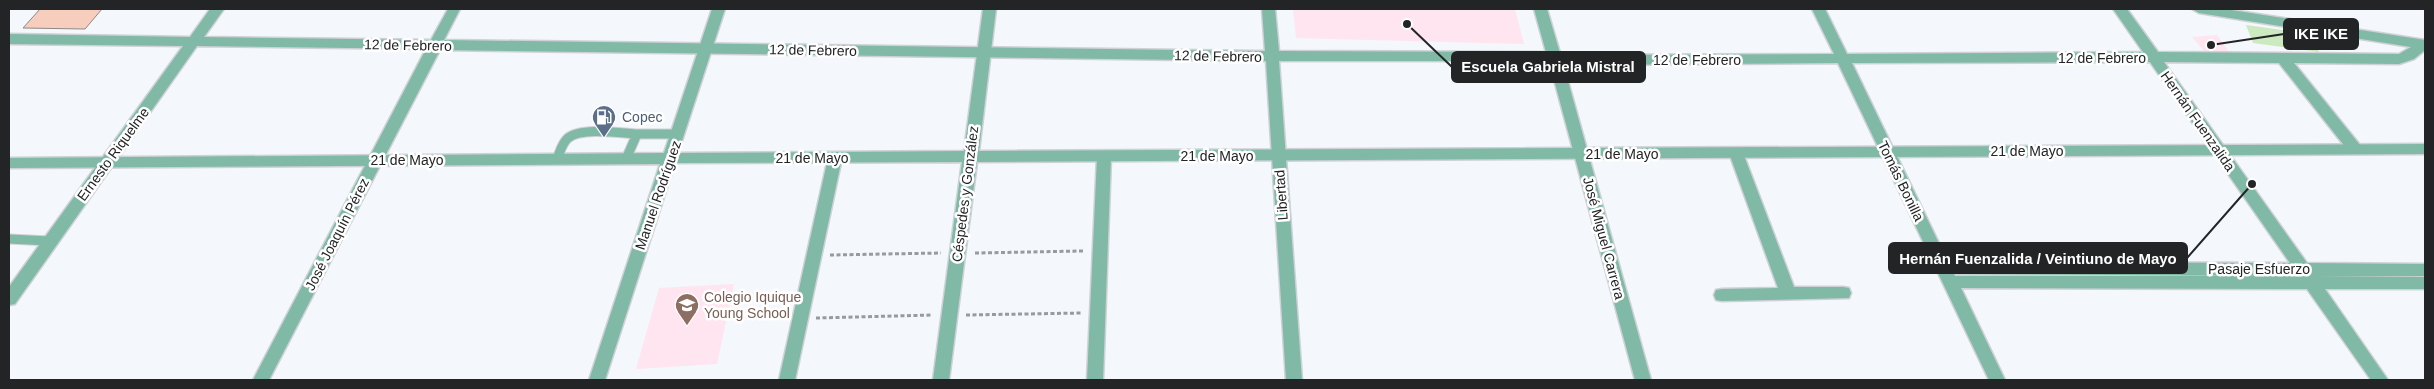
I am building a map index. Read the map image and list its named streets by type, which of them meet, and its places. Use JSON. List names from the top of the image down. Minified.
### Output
{"streets":{"street":["12 de Febrero","Hernán Fuenzalida","21 de Mayo","Ernesto Riquelme","Tomás Bonilla","Céspedes y González","Manuel Rodríguez","Libertad","José Joaquín Pérez","José Miguel Carrera","Pasaje Esfuerzo"]},"crossings":[["12 de Febrero","Hernán Fuenzalida"],["12 de Febrero","Ernesto Riquelme"],["12 de Febrero","Tomás Bonilla"],["12 de Febrero","Céspedes y González"],["12 de Febrero","Manuel Rodríguez"],["12 de Febrero","Libertad"],["12 de Febrero","José Joaquín Pérez"],["12 de Febrero","José Miguel Carrera"],["Hernán Fuenzalida","21 de Mayo"],["Hernán Fuenzalida","Pasaje Esfuerzo"],["21 de Mayo","Ernesto Riquelme"],["21 de Mayo","Tomás Bonilla"],["21 de Mayo","Céspedes y González"],["21 de Mayo","Manuel Rodríguez"],["21 de Mayo","Libertad"],["21 de Mayo","José Joaquín Pérez"],["21 de Mayo","José Miguel Carrera"],["Tomás Bonilla","Pasaje Esfuerzo"]],"places":{"other":["Escuela Gabriela Mistral","IKE IKE","Hernán Fuenzalida / Veintiuno de Mayo"],"fuel station":["Copec"],"school or university":["Colegio Iquique Young School"]}}
